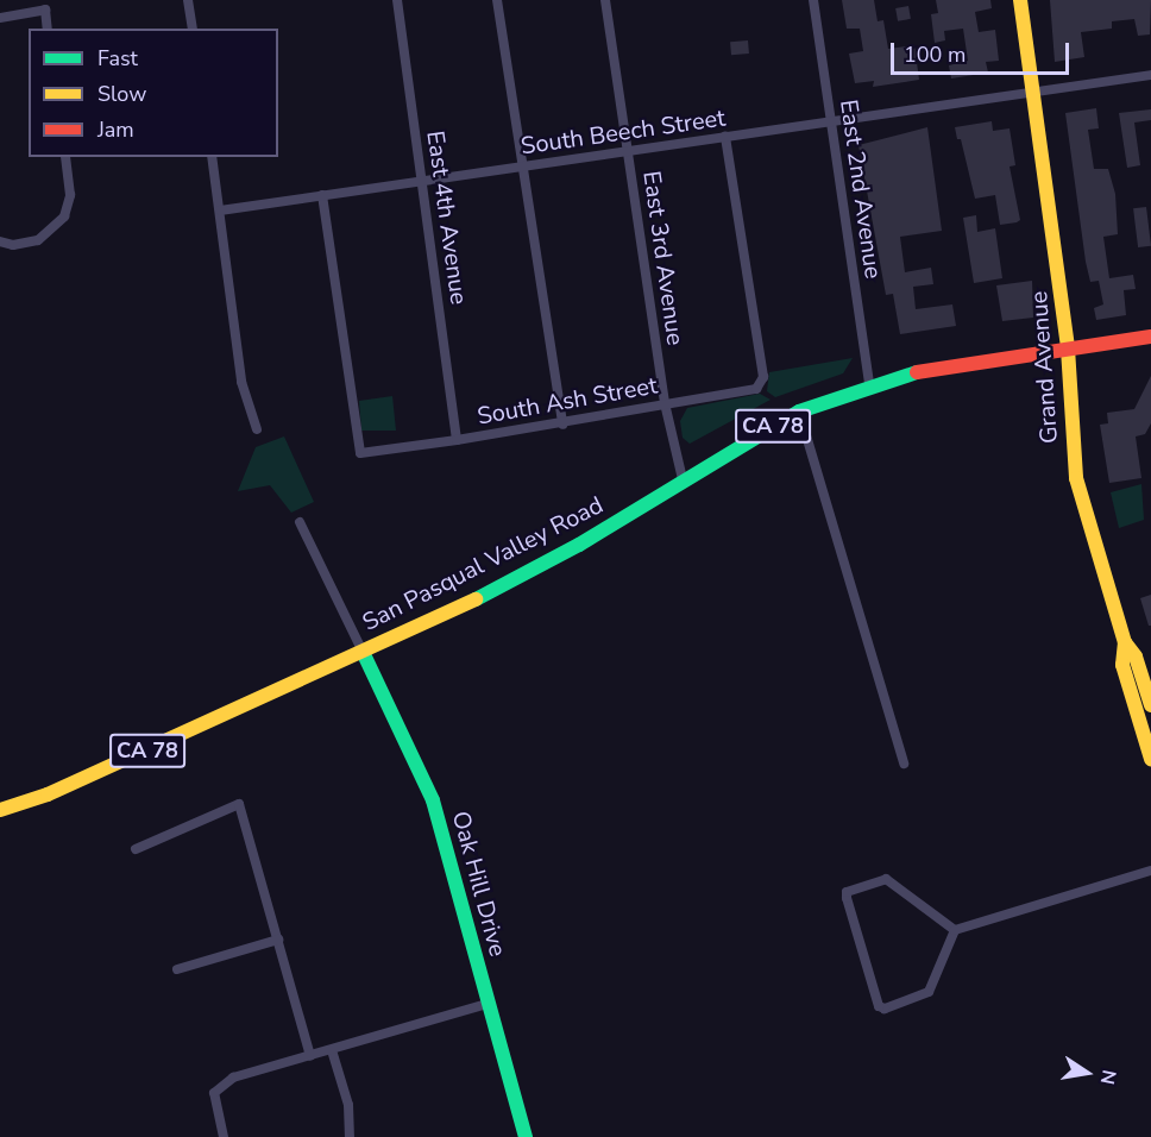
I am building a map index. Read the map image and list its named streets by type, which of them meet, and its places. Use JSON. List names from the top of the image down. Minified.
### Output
{"streets":{"main road":["Grand Avenue","CA 78","San Pasqual Valley Road","Oak Hill Drive"],"street":["South Beech Street","East 2nd Avenue","East 4th Avenue","East 3rd Avenue","South Ash Street"]},"crossings":[["South Beech Street","East 2nd Avenue"],["South Beech Street","East 4th Avenue"],["South Beech Street","East 3rd Avenue"],["South Beech Street","Grand Avenue"],["South Beech Street","South Ash Street"],["East 2nd Avenue","San Pasqual Valley Road"],["East 4th Avenue","South Ash Street"],["East 3rd Avenue","South Ash Street"],["East 3rd Avenue","San Pasqual Valley Road"],["Grand Avenue","CA 78"],["Grand Avenue","San Pasqual Valley Road"],["CA 78","San Pasqual Valley Road"],["San Pasqual Valley Road","Oak Hill Drive"]],"legend":["Fast","Slow","Jam"],"scale_bar":"100 m","north":"right"}
